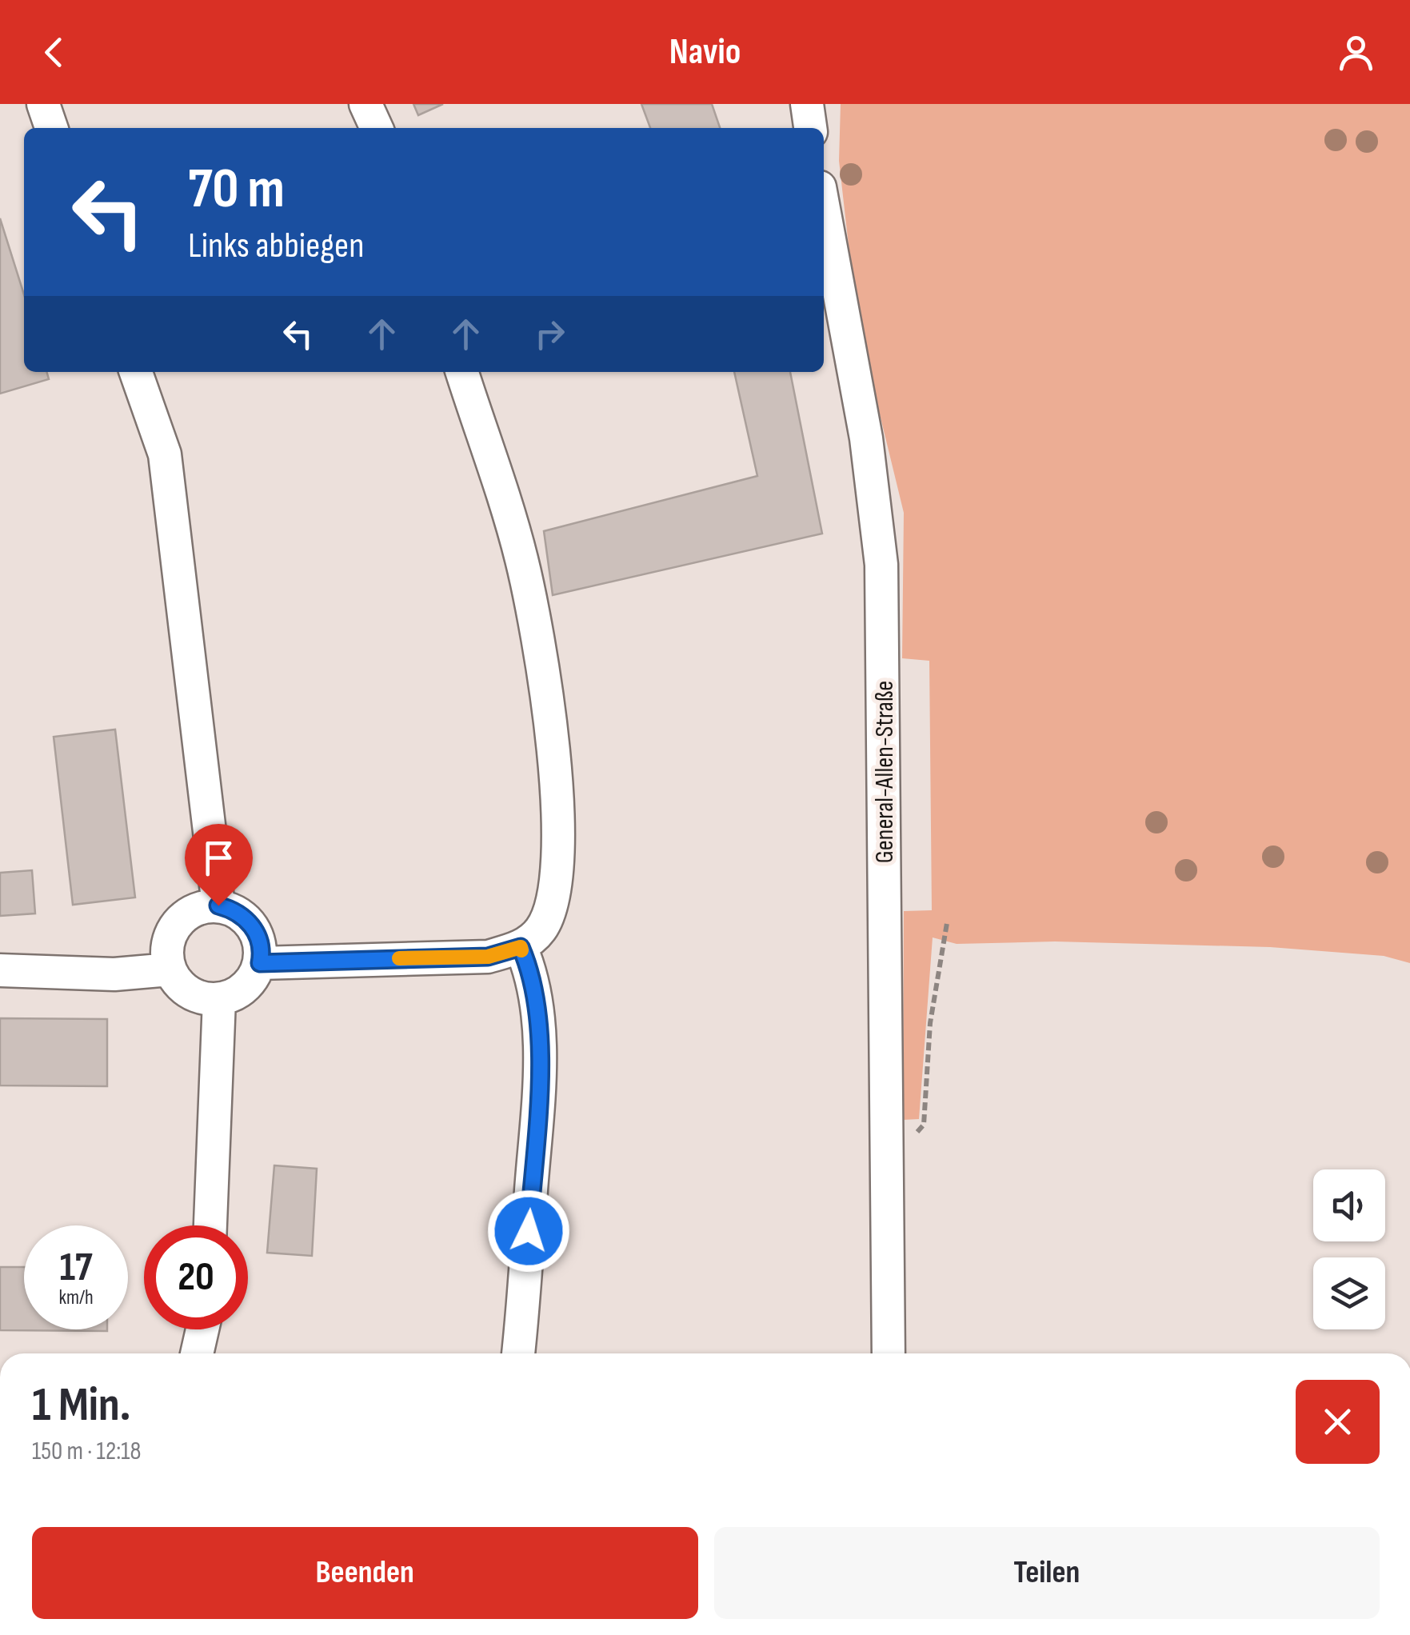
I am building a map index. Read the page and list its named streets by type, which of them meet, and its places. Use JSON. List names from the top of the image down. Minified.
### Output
{"streets":{"street":["General-Allen-Straße"]},"page":{"header":"Navio","turn":["70 m","Links abbiegen"],"speed":"17 km/h","limit":"20","heading":["1 Min.","150 m · 12:18"],"buttons":["Beenden","Teilen"]}}
